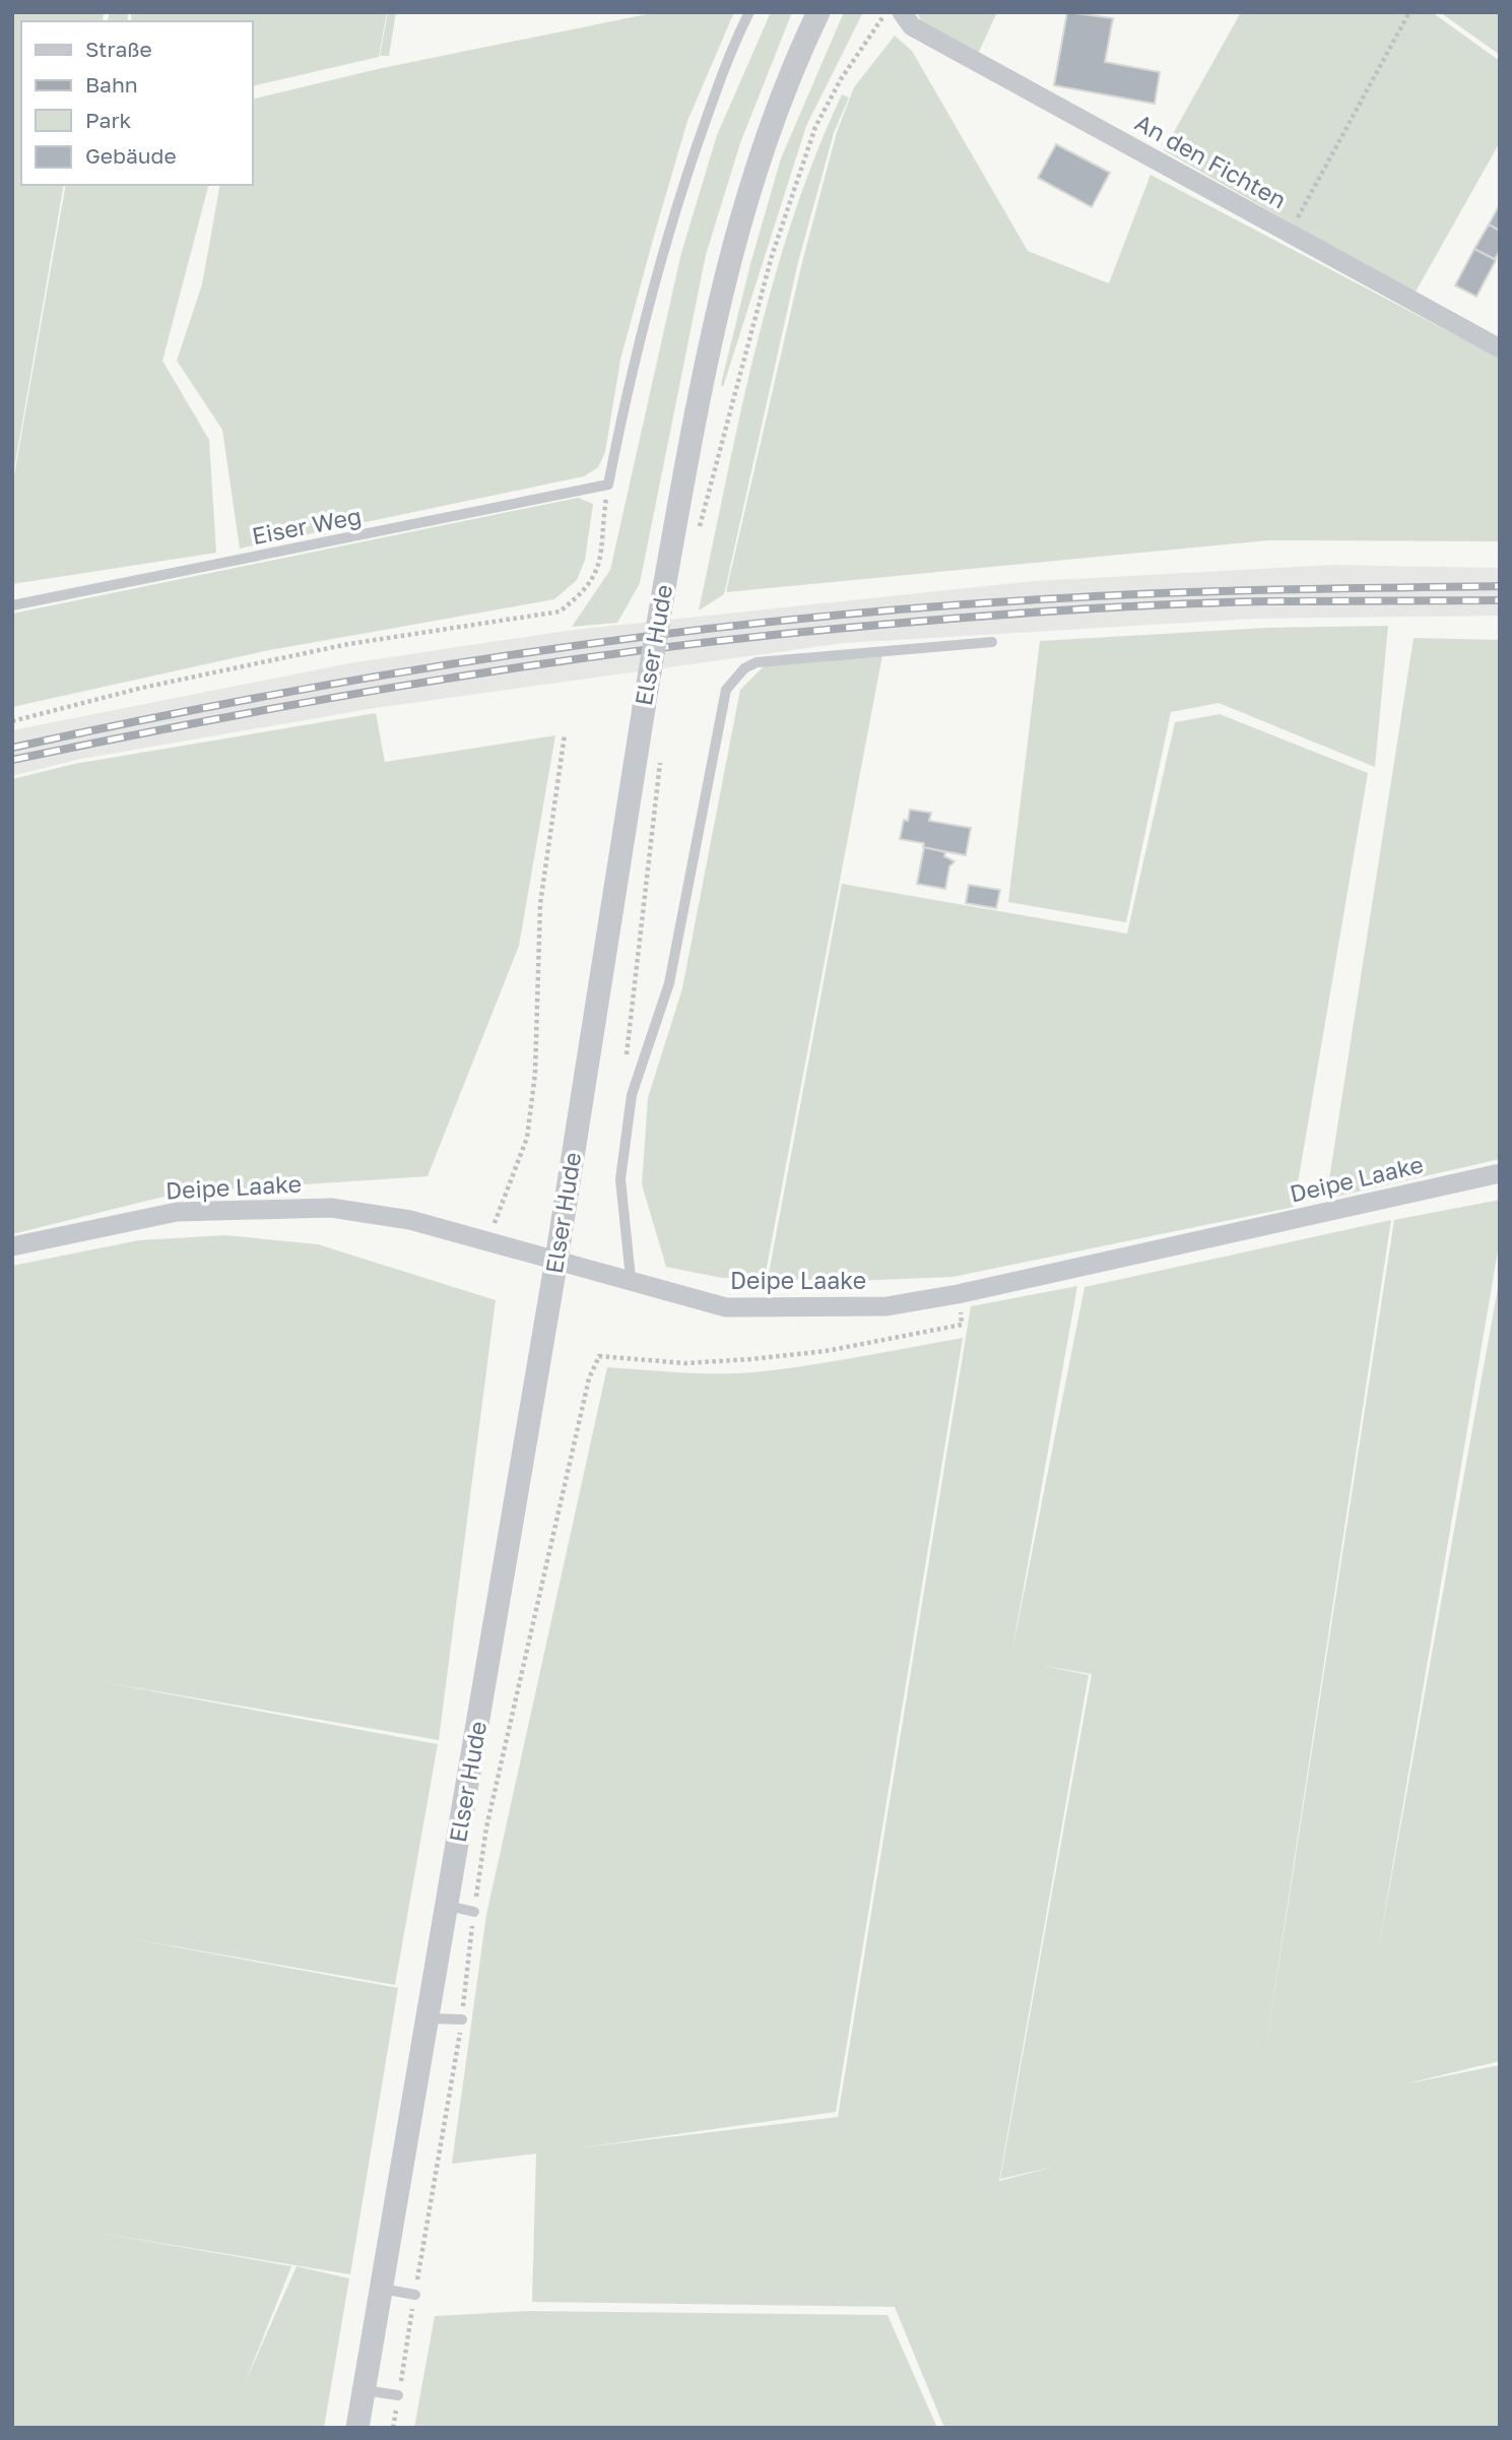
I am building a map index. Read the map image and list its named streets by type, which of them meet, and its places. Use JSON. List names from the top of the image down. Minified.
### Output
{"streets":{"street":["An den Fichten","Elser Hude","Deipe Laake"],"lane":["Eiser Weg"]},"crossings":[["Elser Hude","Deipe Laake"]],"legend":["Straße","Bahn","Park","Gebäude"]}
